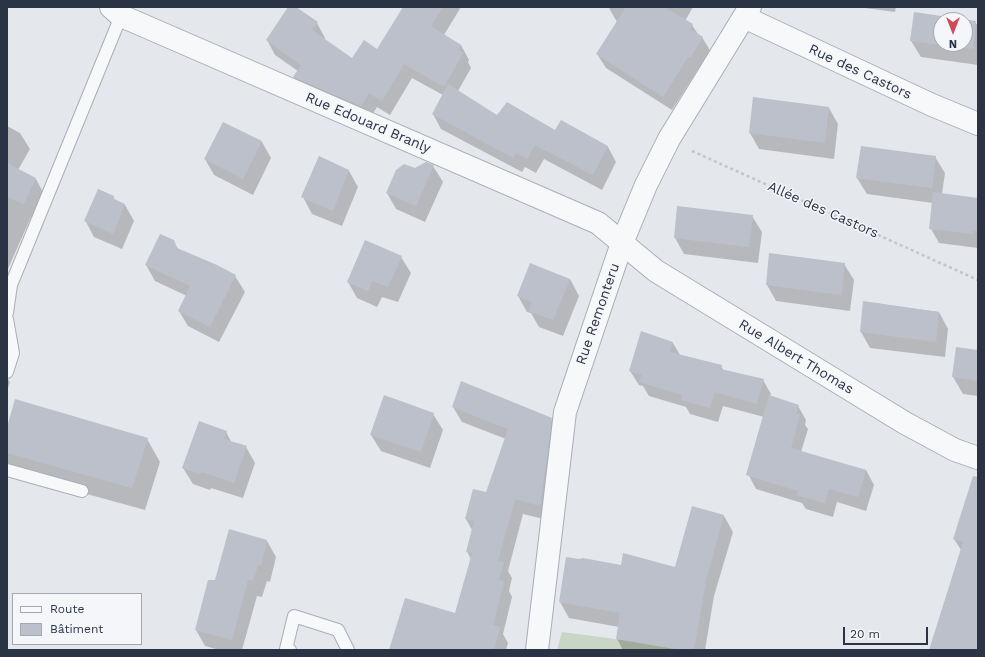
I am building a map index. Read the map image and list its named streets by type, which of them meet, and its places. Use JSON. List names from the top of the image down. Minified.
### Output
{"streets":{"street":["Rue des Castors","Rue Edouard Branly","Rue Remonteru","Rue Albert Thomas"],"path":["Allée des Castors"]},"crossings":[["Rue des Castors","Rue Remonteru"],["Rue Edouard Branly","Rue Remonteru"],["Rue Edouard Branly","Rue Albert Thomas"],["Allée des Castors","Rue Remonteru"],["Rue Remonteru","Rue Albert Thomas"]],"legend":["Route","Bâtiment"],"scale_bar":"20 m","north":"bottom"}
